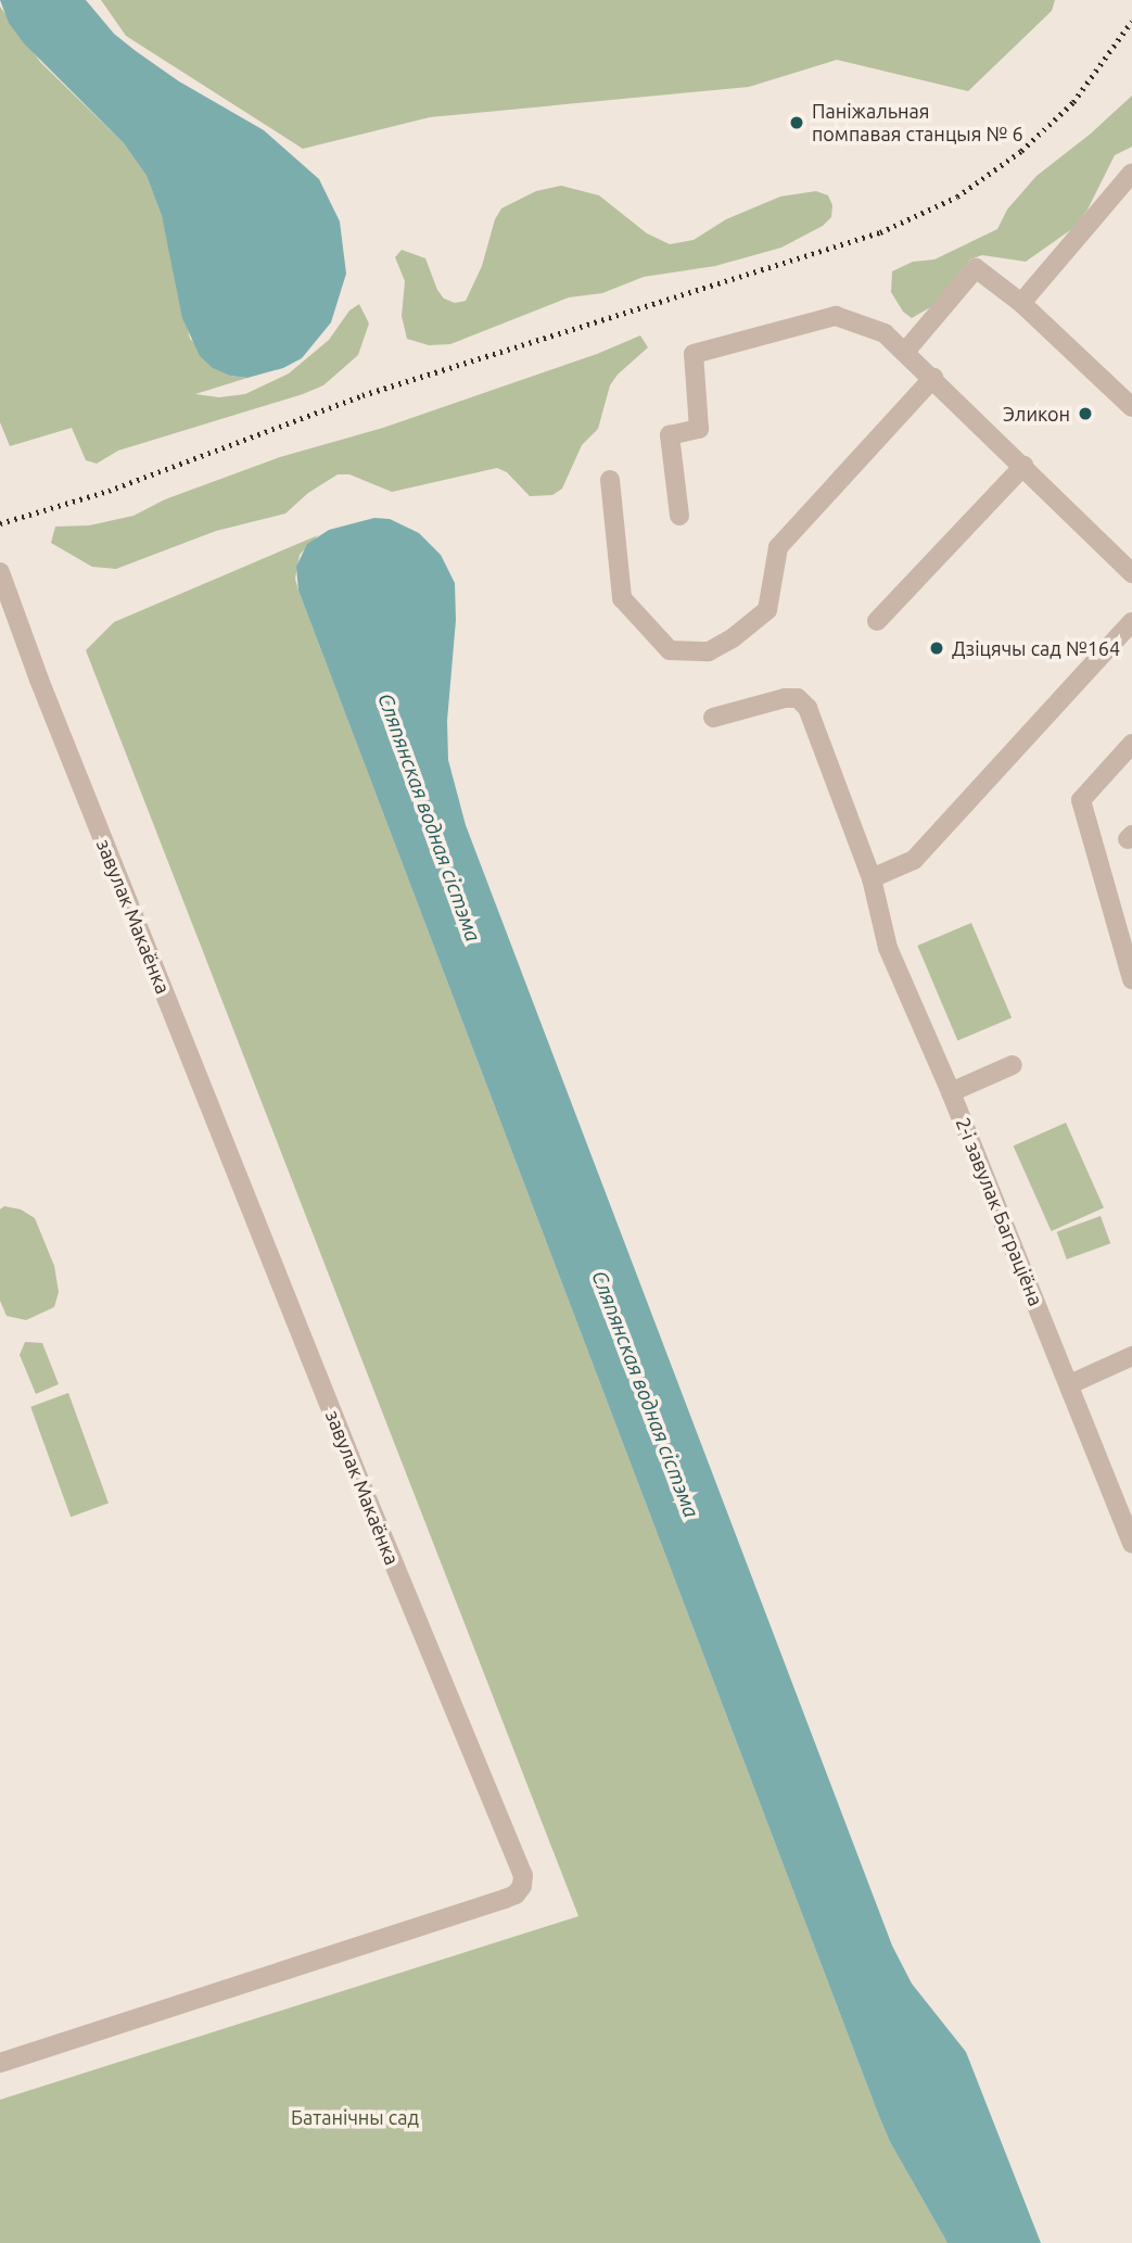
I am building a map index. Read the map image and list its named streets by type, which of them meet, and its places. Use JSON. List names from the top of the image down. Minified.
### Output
{"streets":{"street":["завулак Макаёнка","2-і завулак Баграціёна"]},"water":["Сляпянская водная сістэма"],"parks":["Батанічны сад"],"places":["Паніжальная помпавая станцыя № 6","Эликон","Дзіцячы сад №164"]}
